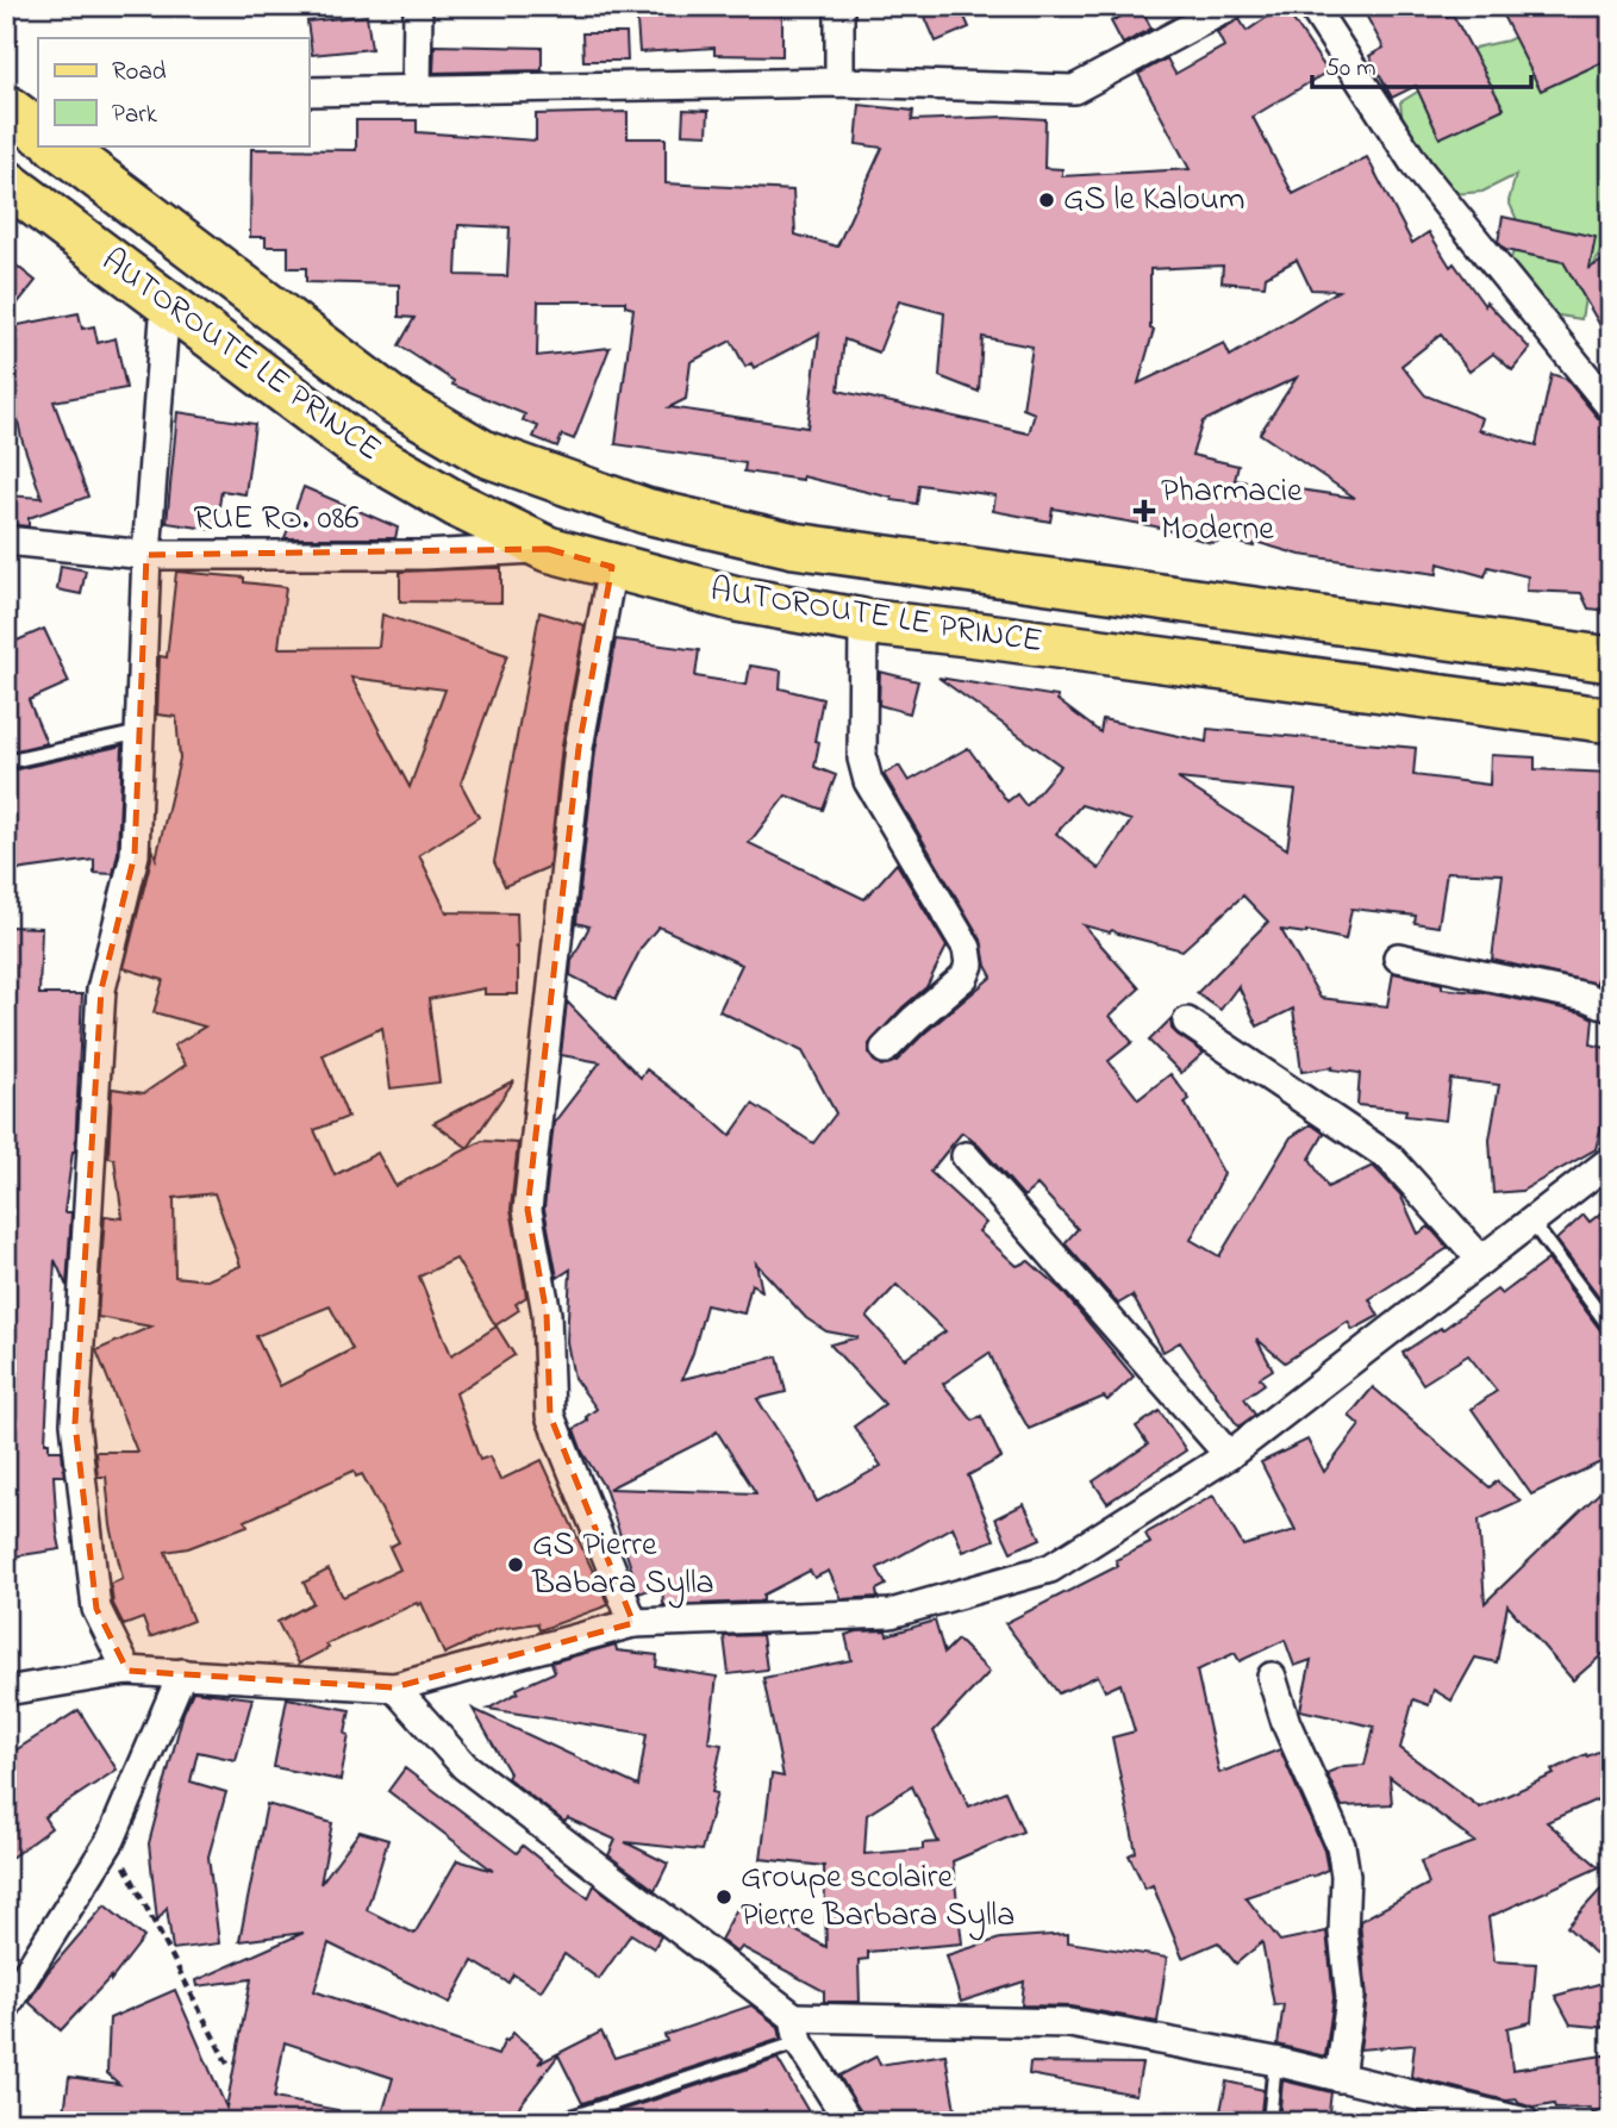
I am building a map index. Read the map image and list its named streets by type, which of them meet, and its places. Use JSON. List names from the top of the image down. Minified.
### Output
{"streets":{"main road":["AUTOROUTE LE PRINCE"],"street":["RUE RO. 086"]},"crossings":[["AUTOROUTE LE PRINCE","RUE RO. 086"]],"places":{"other":["GS le Kaloum","GS Pierre Babara Sylla","Groupe scolaire Pierre Barbara Sylla"],"health":["Pharmacie Moderne"]},"legend":["Road","Park"],"scale_bar":"50 m"}
